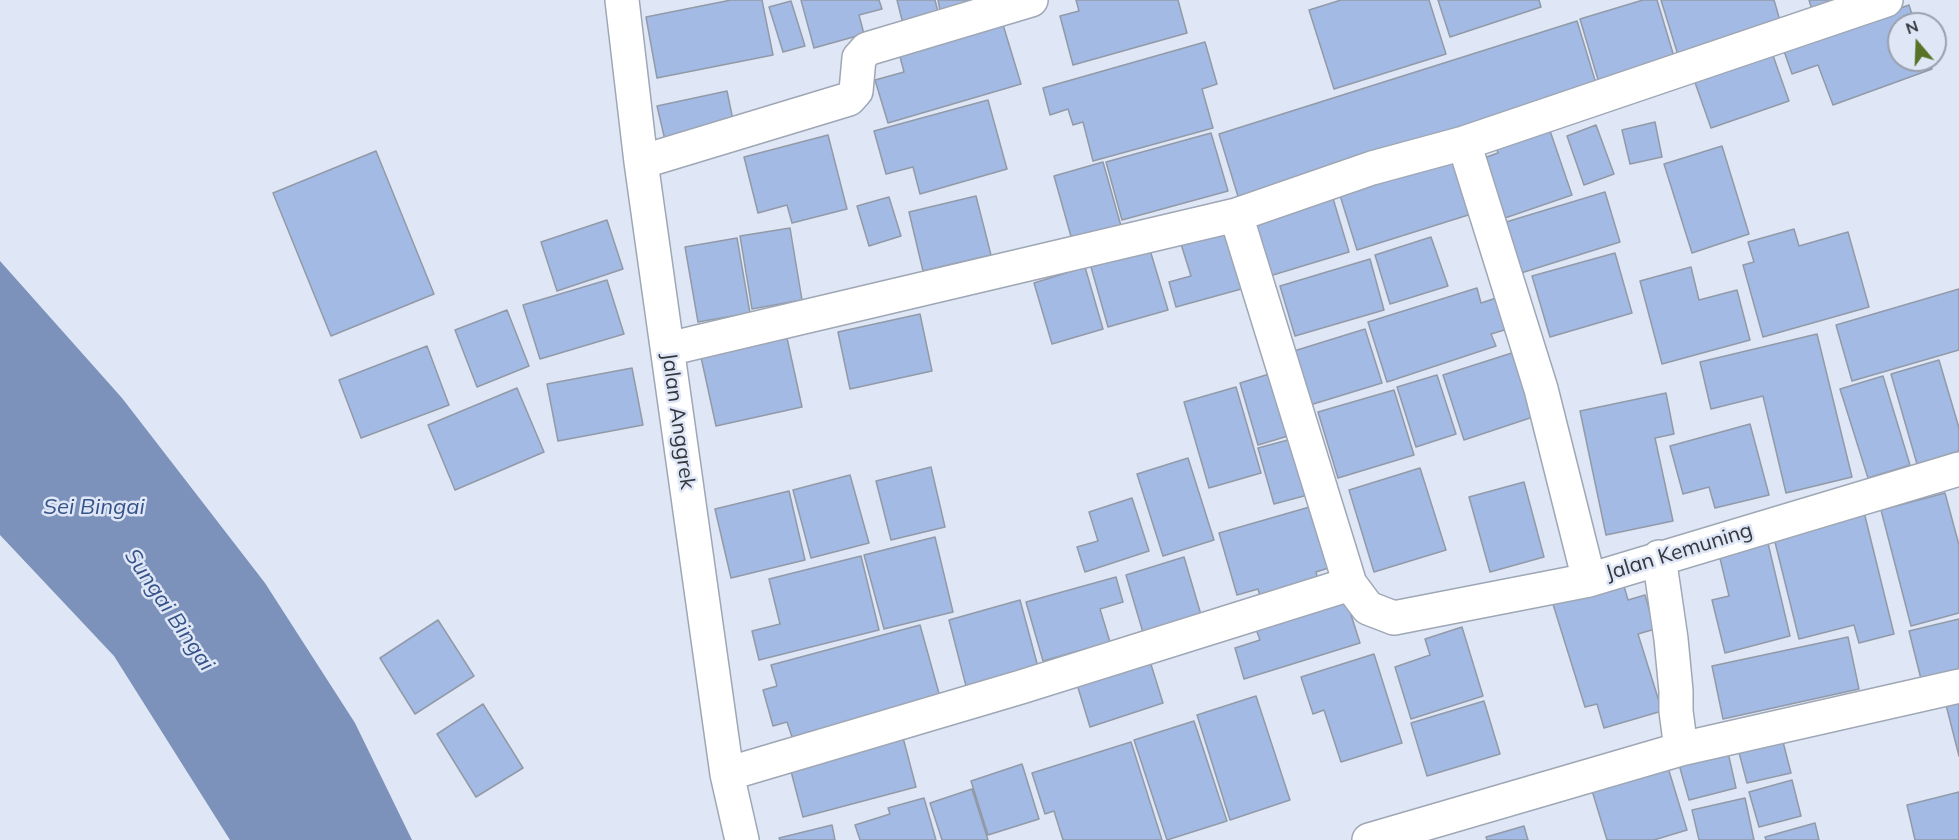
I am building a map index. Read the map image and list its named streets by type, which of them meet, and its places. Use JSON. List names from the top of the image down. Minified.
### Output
{"streets":{"street":["Jalan Anggrek","Jalan Kemuning"]},"water":["Sei Bingai","Sungai Bingai"],"north":"top"}
